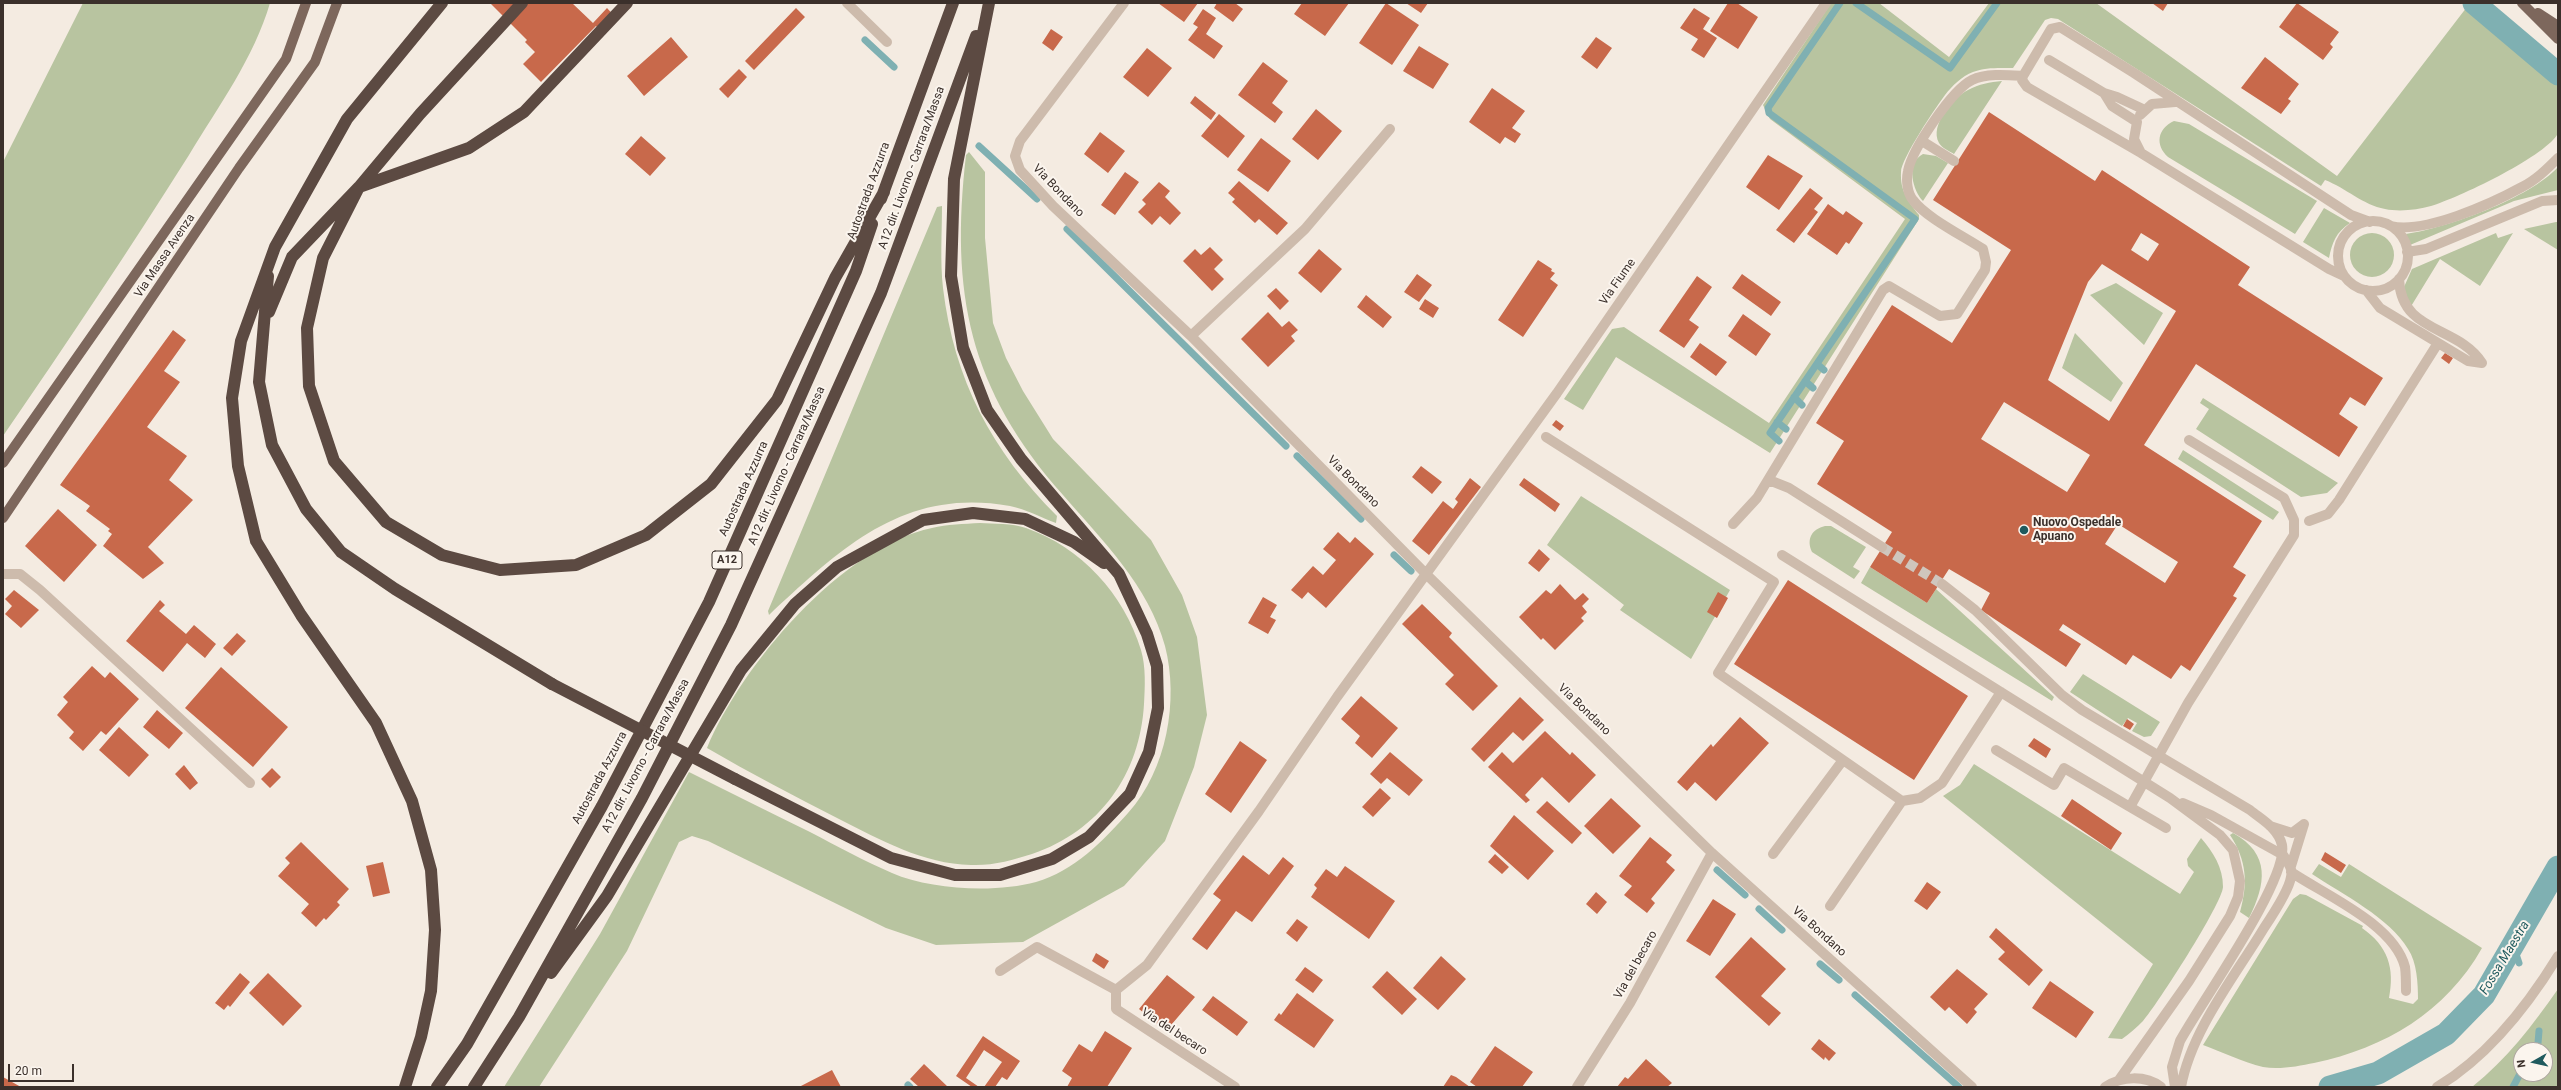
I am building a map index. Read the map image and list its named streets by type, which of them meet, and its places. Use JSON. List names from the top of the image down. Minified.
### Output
{"streets":{"highway":["A12 dir. Livorno - Carrara/Massa","Autostrada Azzurra","A12"],"main road":["Via Massa Avenza"],"street":["Via Bondano","Via Fiume","Via del becaro"]},"crossings":[["Via Bondano","Via Fiume"],["Via Bondano","Via del becaro"],["Via Fiume","Via del becaro"]],"water":["Fossa Maestra"],"places":["Nuovo Ospedale Apuano"],"scale_bar":"20 m","north":"left"}
